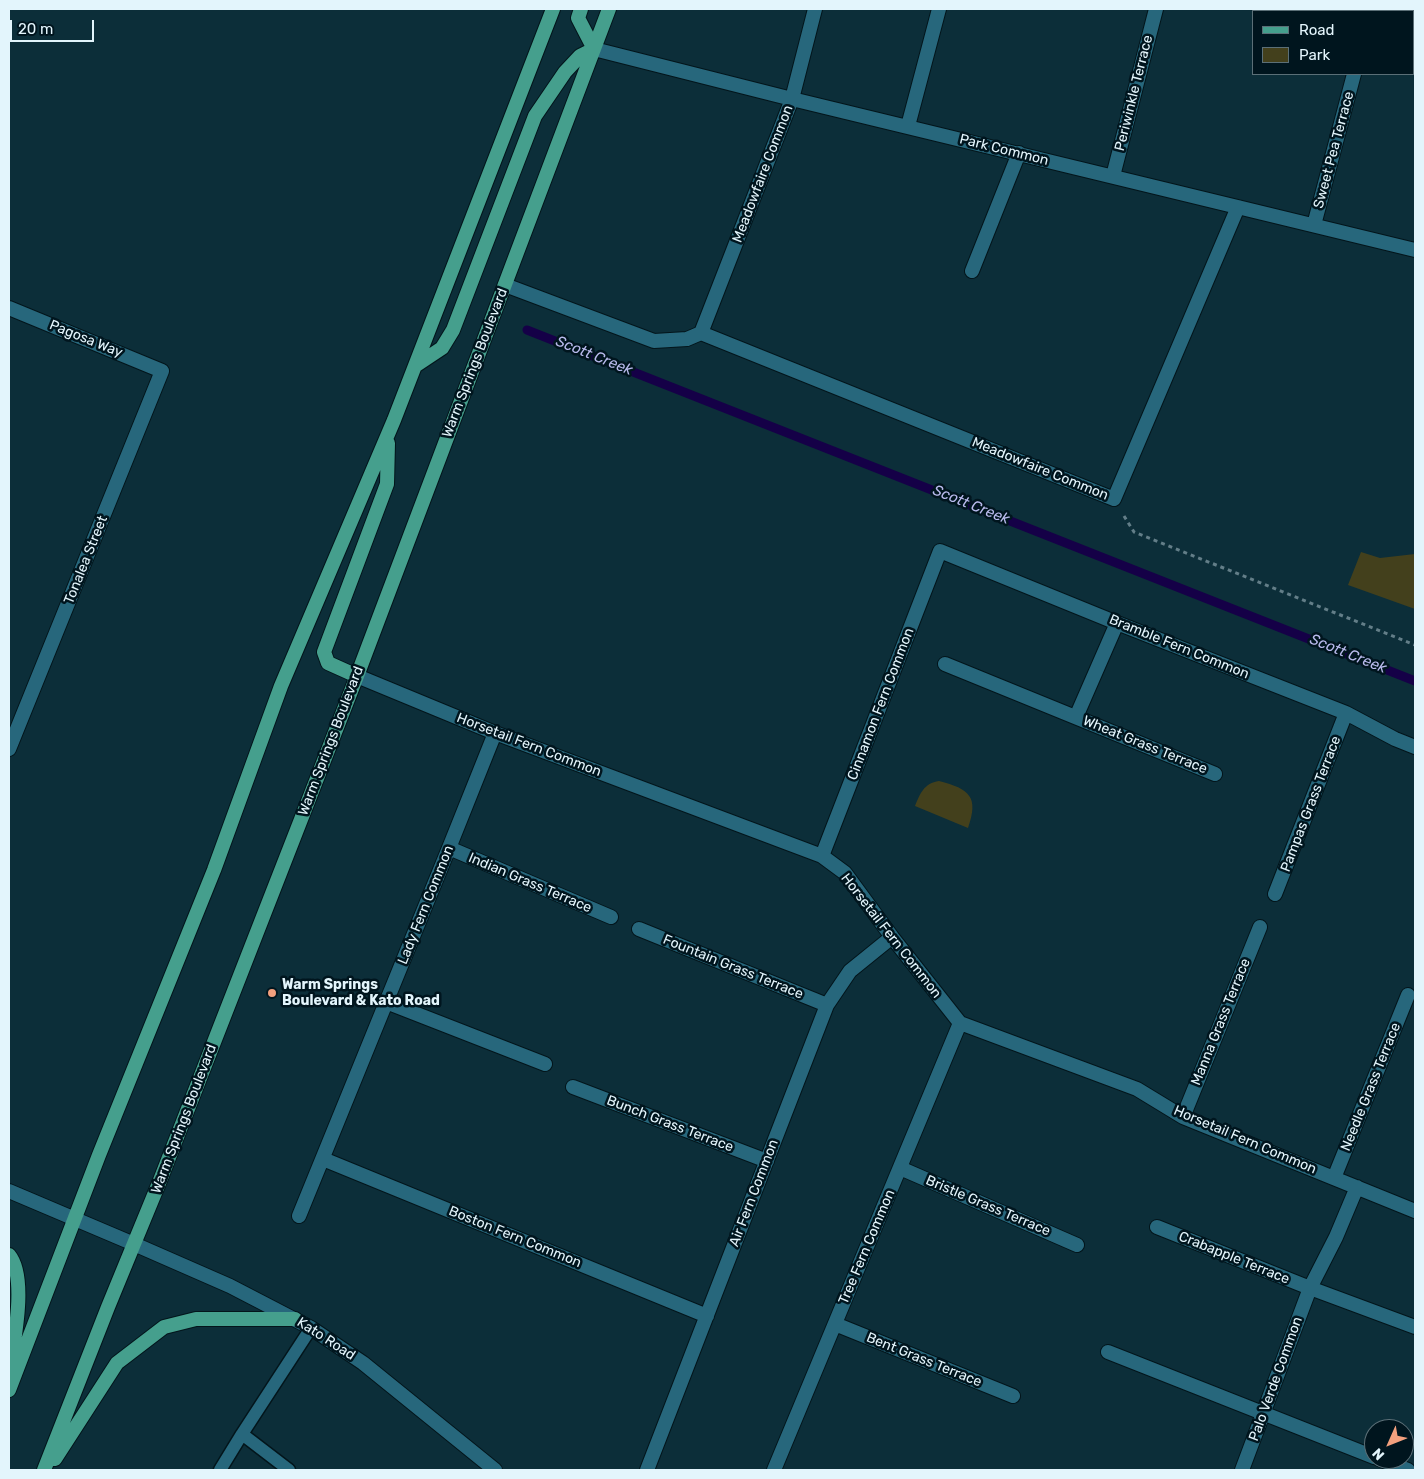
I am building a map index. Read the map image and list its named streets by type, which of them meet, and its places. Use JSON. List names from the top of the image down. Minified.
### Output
{"streets":{"main road":["Warm Springs Boulevard"],"street":["Periwinkle Terrace","Park Common","Sweet Pea Terrace","Meadowfaire Common","Pagosa Way","Tonalea Street","Bramble Fern Common","Cinnamon Fern Common","Horsetail Fern Common","Wheat Grass Terrace","Pampas Grass Terrace","Indian Grass Terrace","Lady Fern Common","Fountain Grass Terrace","Manna Grass Terrace","Needle Grass Terrace","Bunch Grass Terrace","Air Fern Common","Bristle Grass Terrace","Boston Fern Common","Tree Fern Common","Crabapple Terrace","Kato Road","Bent Grass Terrace","Palo Verde Common"]},"crossings":[["Periwinkle Terrace","Park Common"],["Park Common","Sweet Pea Terrace"],["Park Common","Meadowfaire Common"],["Park Common","Warm Springs Boulevard"],["Pagosa Way","Tonalea Street"],["Warm Springs Boulevard","Horsetail Fern Common"],["Warm Springs Boulevard","Kato Road"],["Bramble Fern Common","Cinnamon Fern Common"],["Bramble Fern Common","Wheat Grass Terrace"],["Bramble Fern Common","Pampas Grass Terrace"],["Cinnamon Fern Common","Horsetail Fern Common"],["Horsetail Fern Common","Lady Fern Common"],["Horsetail Fern Common","Manna Grass Terrace"],["Horsetail Fern Common","Needle Grass Terrace"],["Horsetail Fern Common","Air Fern Common"],["Horsetail Fern Common","Tree Fern Common"],["Horsetail Fern Common","Palo Verde Common"],["Indian Grass Terrace","Lady Fern Common"],["Lady Fern Common","Boston Fern Common"],["Fountain Grass Terrace","Air Fern Common"],["Bunch Grass Terrace","Air Fern Common"],["Air Fern Common","Boston Fern Common"],["Bristle Grass Terrace","Tree Fern Common"],["Tree Fern Common","Bent Grass Terrace"],["Crabapple Terrace","Palo Verde Common"]],"water":["Scott Creek"],"places":["Warm Springs Boulevard & Kato Road"],"legend":["Road","Park"],"scale_bar":"20 m","north":"bottom left"}
